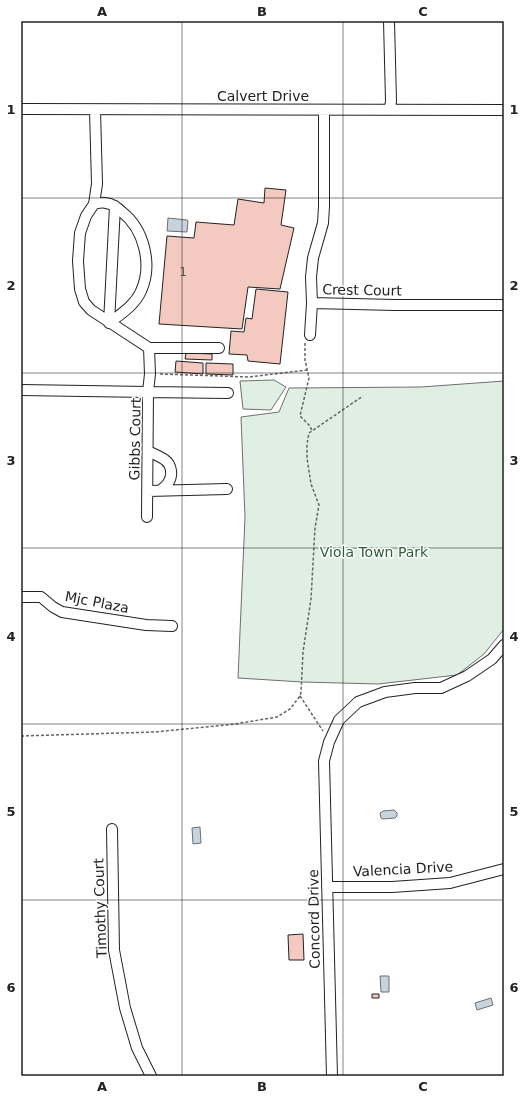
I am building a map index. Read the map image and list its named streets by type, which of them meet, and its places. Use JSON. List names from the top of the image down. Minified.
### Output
{"streets":{"street":["Calvert Drive","Crest Court","Gibbs Court","Mjc Plaza","Valencia Drive","Timothy Court","Concord Drive"]},"crossings":[["Calvert Drive","Crest Court"],["Valencia Drive","Concord Drive"]],"parks":["Viola Town Park"],"house_numbers":["1"],"grid":{"columns":["A","B","C"],"rows":["1","2","3","4","5","6"]}}
